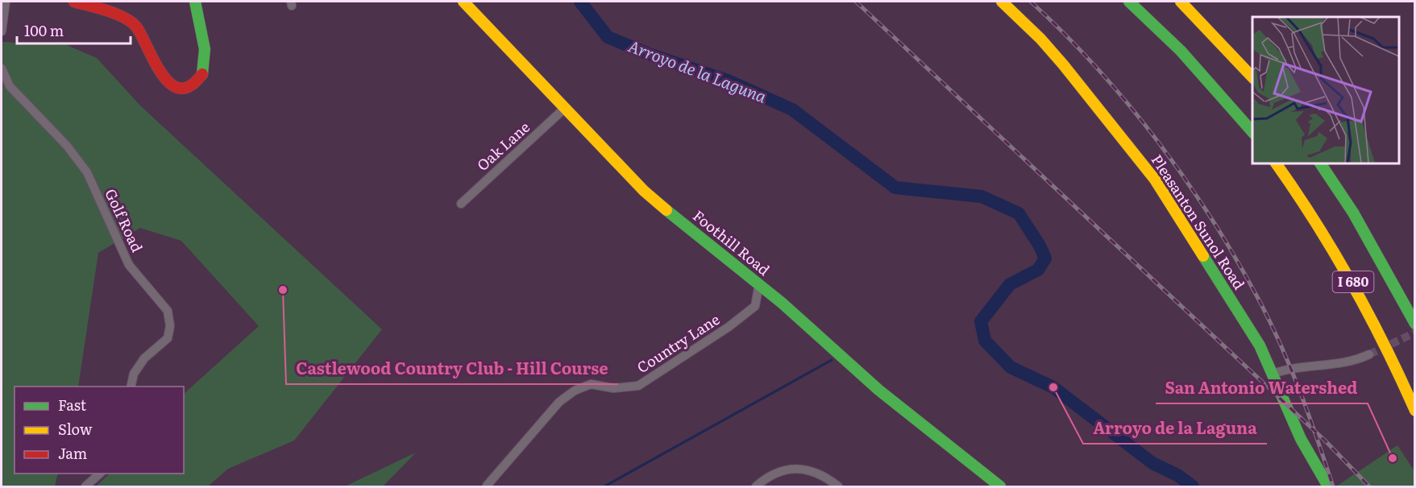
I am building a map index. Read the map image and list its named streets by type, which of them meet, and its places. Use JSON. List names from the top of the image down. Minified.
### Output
{"streets":{"main road":["Pleasanton Sunol Road","Foothill Road","I 680"],"street":["Oak Lane","Golf Road","Country Lane"]},"crossings":[["Oak Lane","Foothill Road"],["Foothill Road","Country Lane"]],"water":["Arroyo de la Laguna"],"places":["Castlewood Country Club - Hill Course","Arroyo de la Laguna","San Antonio Watershed"],"legend":["Fast","Slow","Jam"],"scale_bar":"100 m"}
